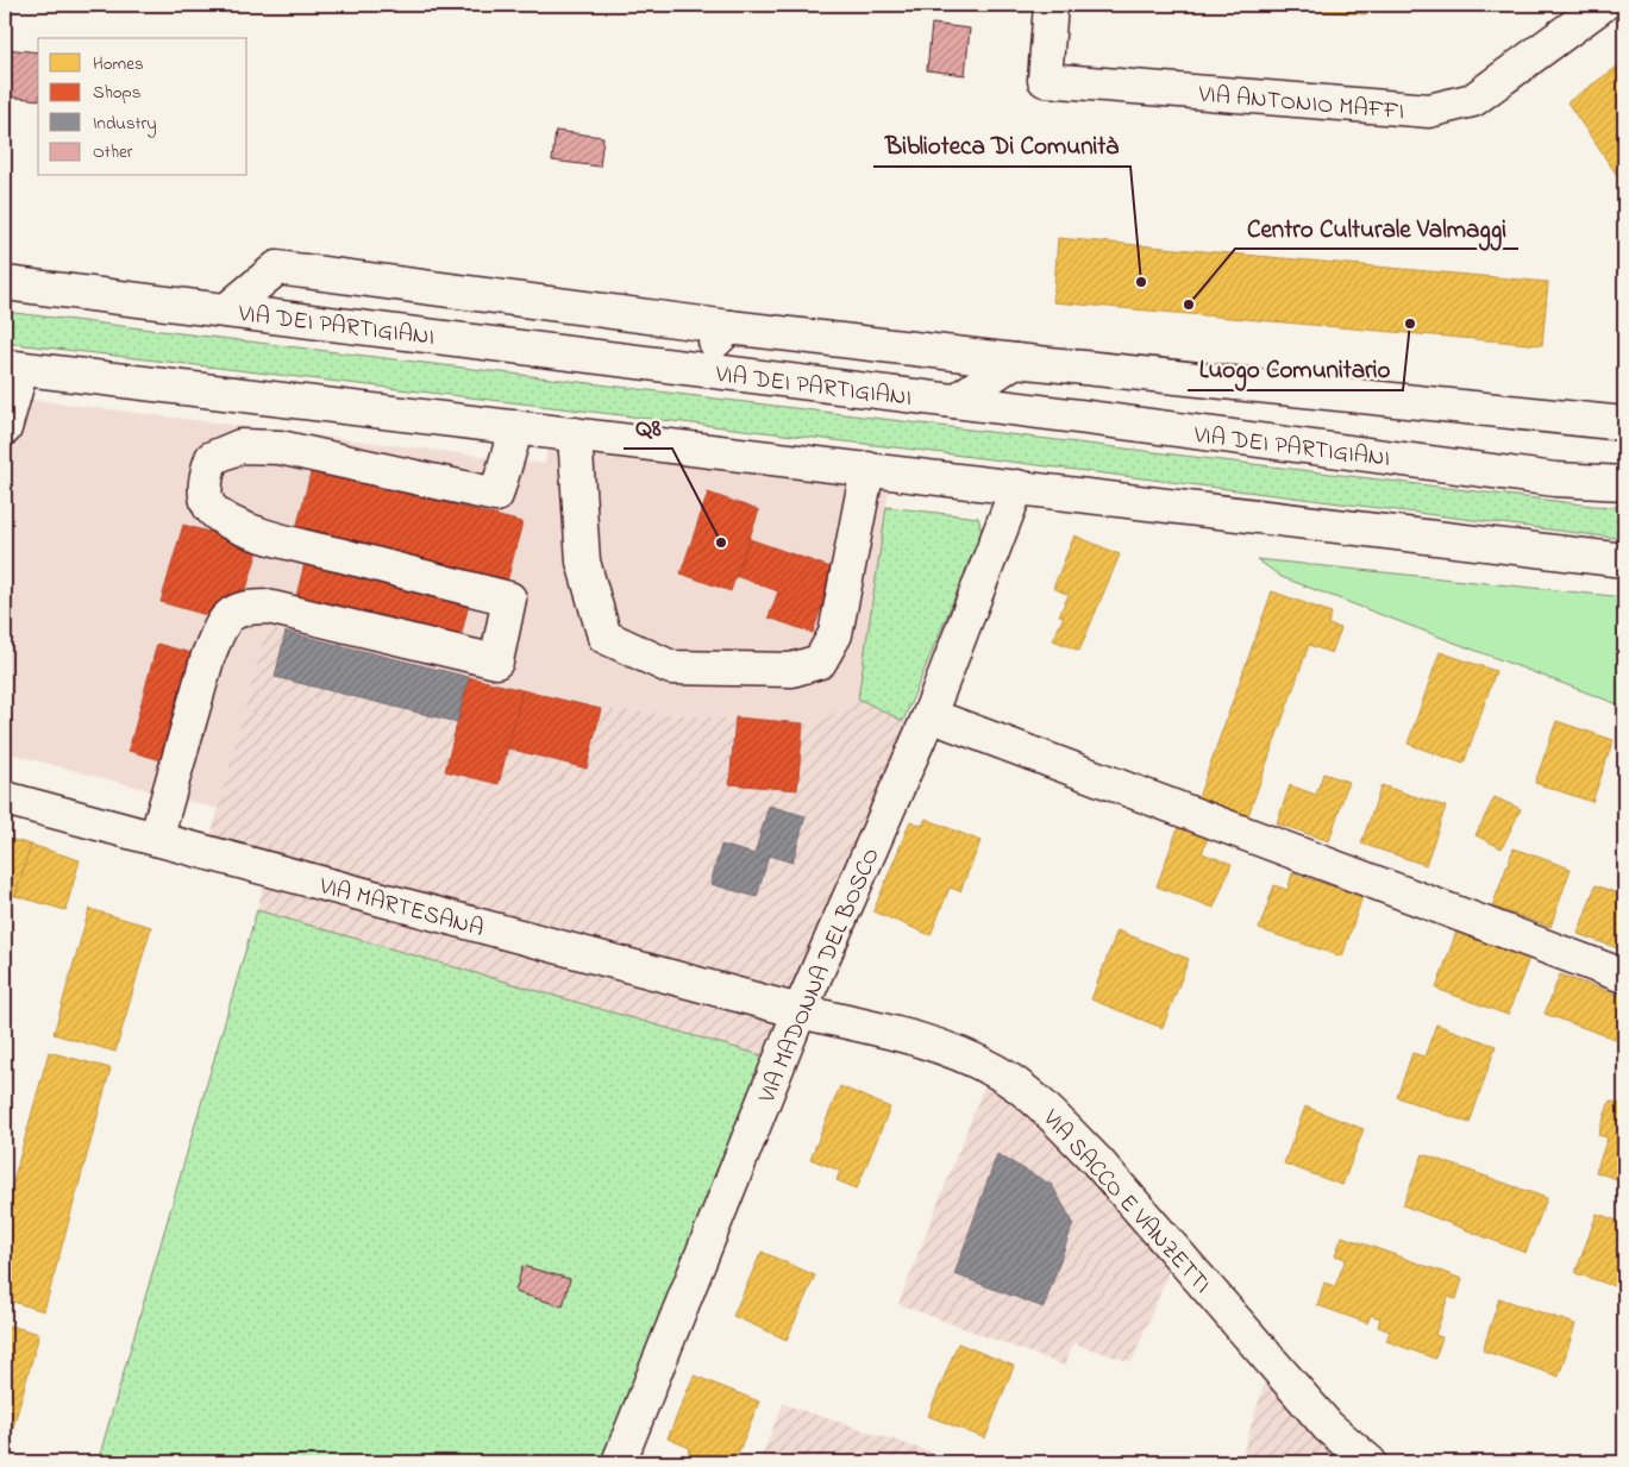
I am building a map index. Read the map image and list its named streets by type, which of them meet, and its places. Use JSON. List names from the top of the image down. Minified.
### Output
{"streets":{"street":["VIA ANTONIO MAFFI","VIA DEI PARTIGIANI","VIA MARTESANA","VIA MADONNA DEL BOSCO","VIA SACCO E VANZETTI"]},"crossings":[["VIA MARTESANA","VIA MADONNA DEL BOSCO"],["VIA MARTESANA","VIA SACCO E VANZETTI"],["VIA MADONNA DEL BOSCO","VIA SACCO E VANZETTI"]],"places":["Biblioteca Di Comunità","Centro Culturale Valmaggi","Luogo Comunitario","Q8"],"legend":["Homes","Shops","Industry","Other"]}
